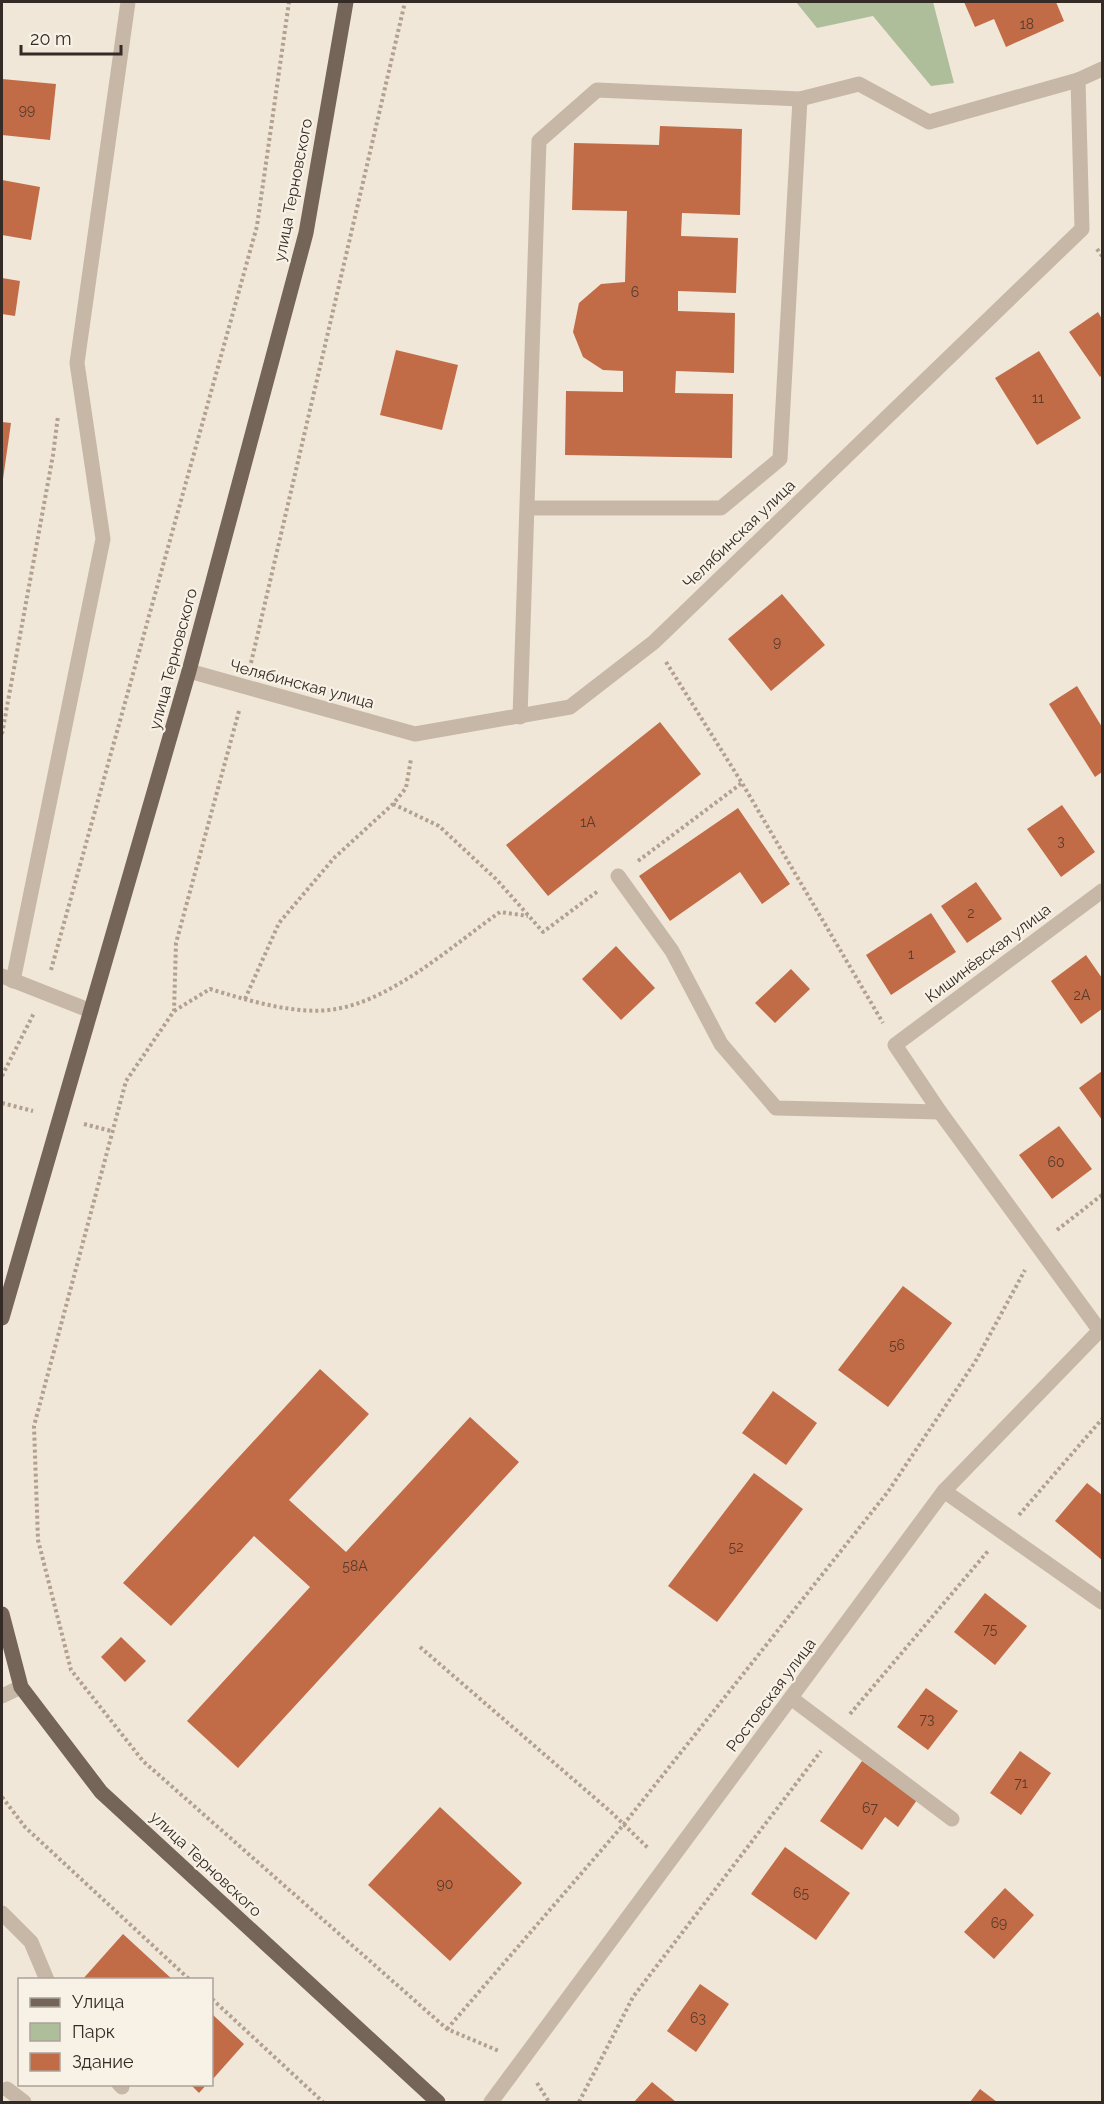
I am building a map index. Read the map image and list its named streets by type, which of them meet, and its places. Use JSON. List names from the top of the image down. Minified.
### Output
{"streets":{"main road":["улица Терновского"],"street":["Челябинская улица","Кишинёвская улица","Ростовская улица"]},"crossings":[["улица Терновского","Челябинская улица"]],"house_numbers":["18","99","6","11","9","1А","3","2","1","2А","60","56","52","58А","75","73","71","67","90","65","69","63"],"legend":["Улица","Парк","Здание"],"scale_bar":"20 m"}
